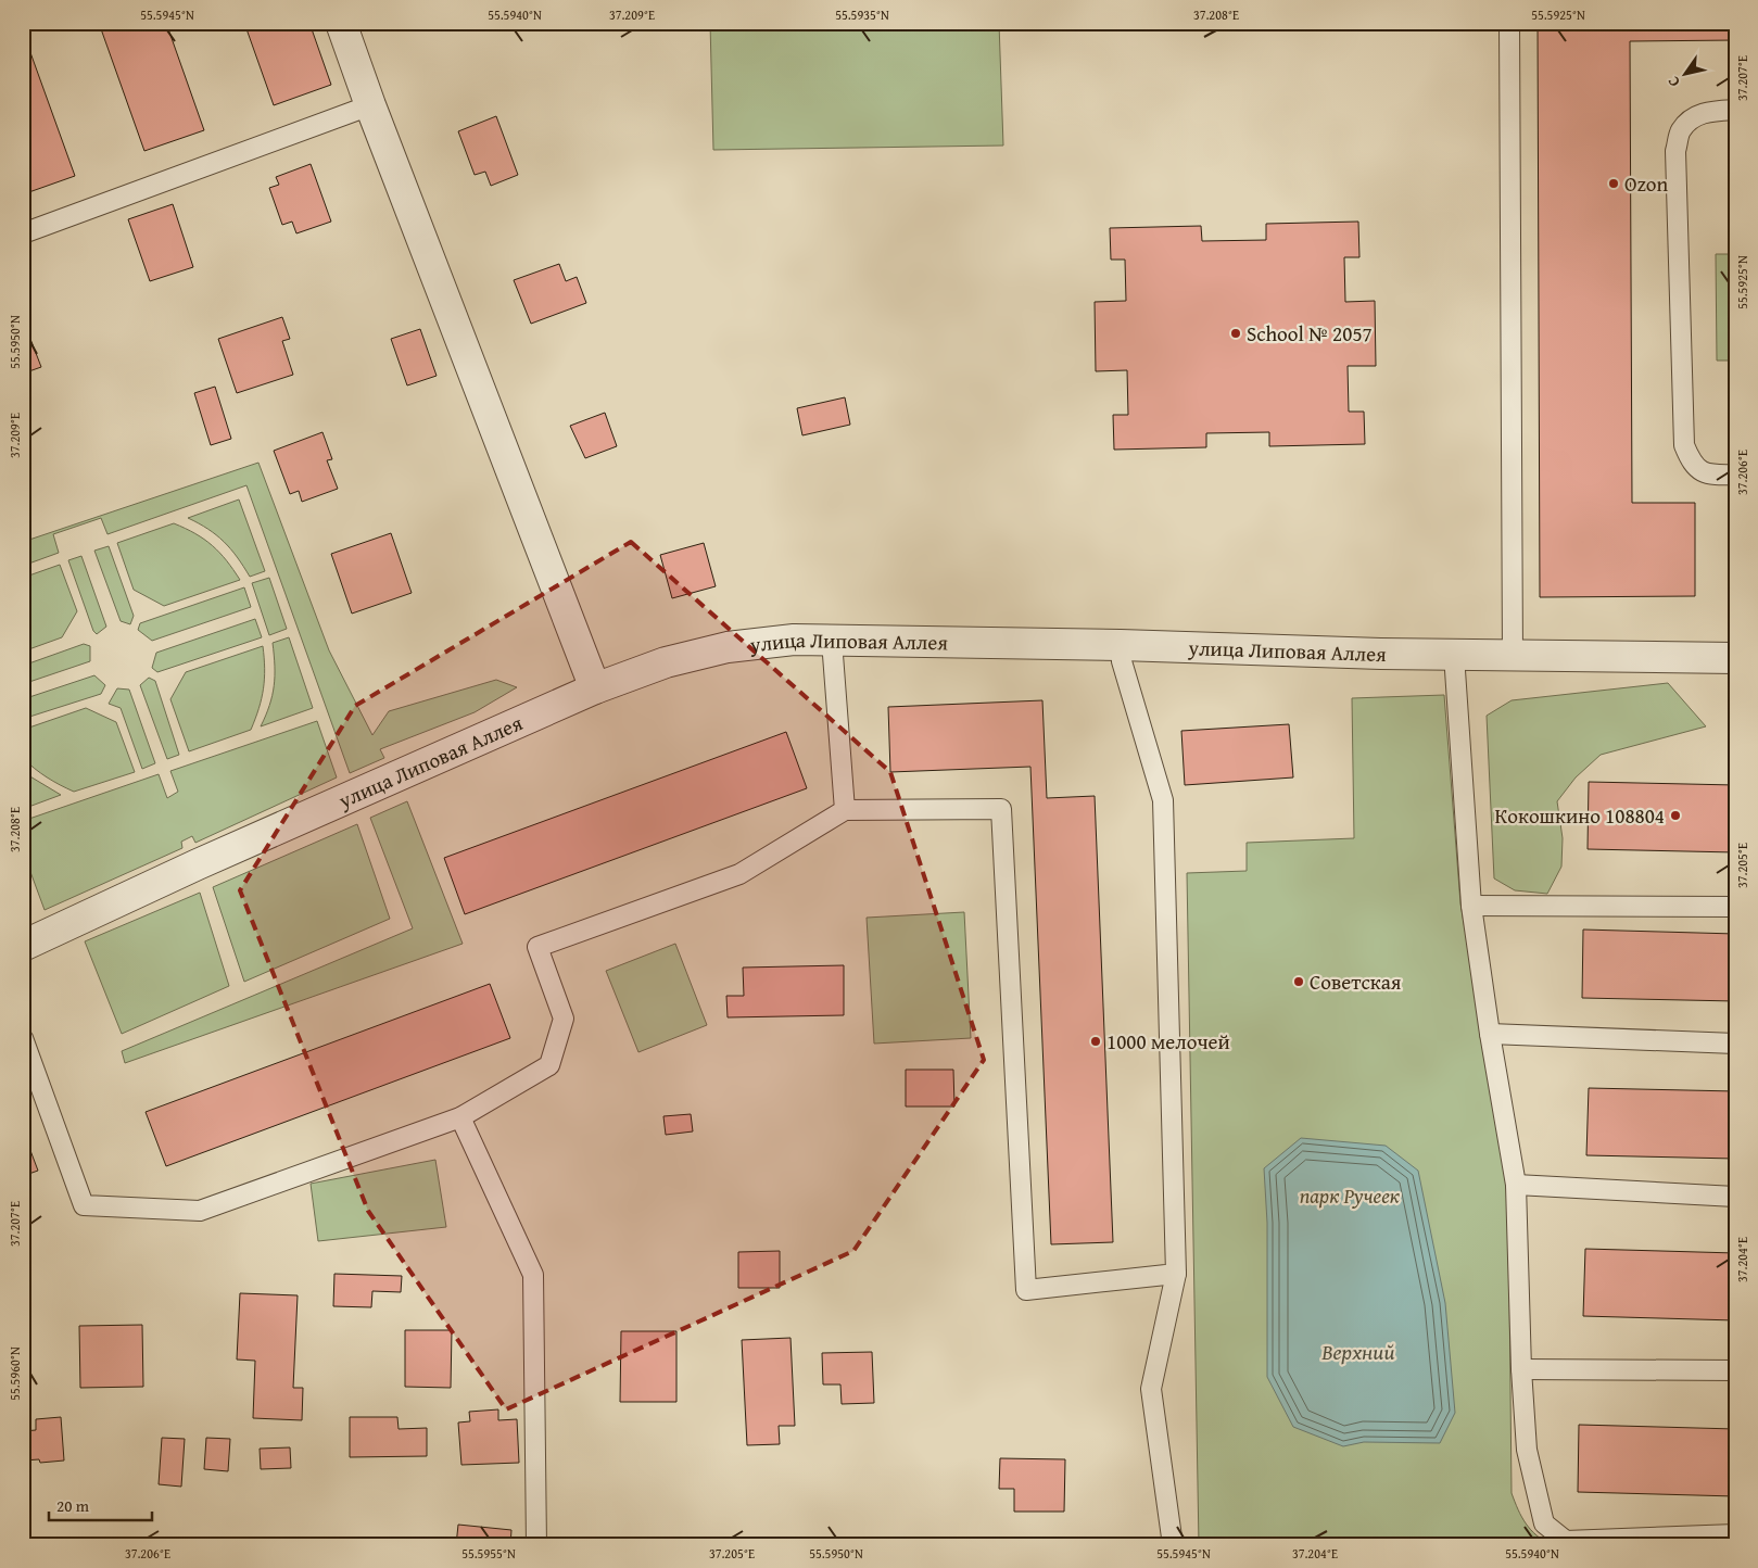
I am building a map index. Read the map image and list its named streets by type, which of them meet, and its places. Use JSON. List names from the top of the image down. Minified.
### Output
{"streets":{"street":["улица Липовая Аллея"]},"water":["Верхний"],"parks":["парк Ручеек"],"places":["Ozon","School № 2057","Кокошкино 108804","Советская","1000 мелочей"],"scale_bar":"20 m","north":"bottom left","coordinates":["55.5945°N","55.5940°N","37.209°E","55.5935°N","37.208°E","55.5925°N","37.207°E","55.5950°N","37.206°E","37.205°E","37.204°E","55.5960°N","55.5955°N"]}
